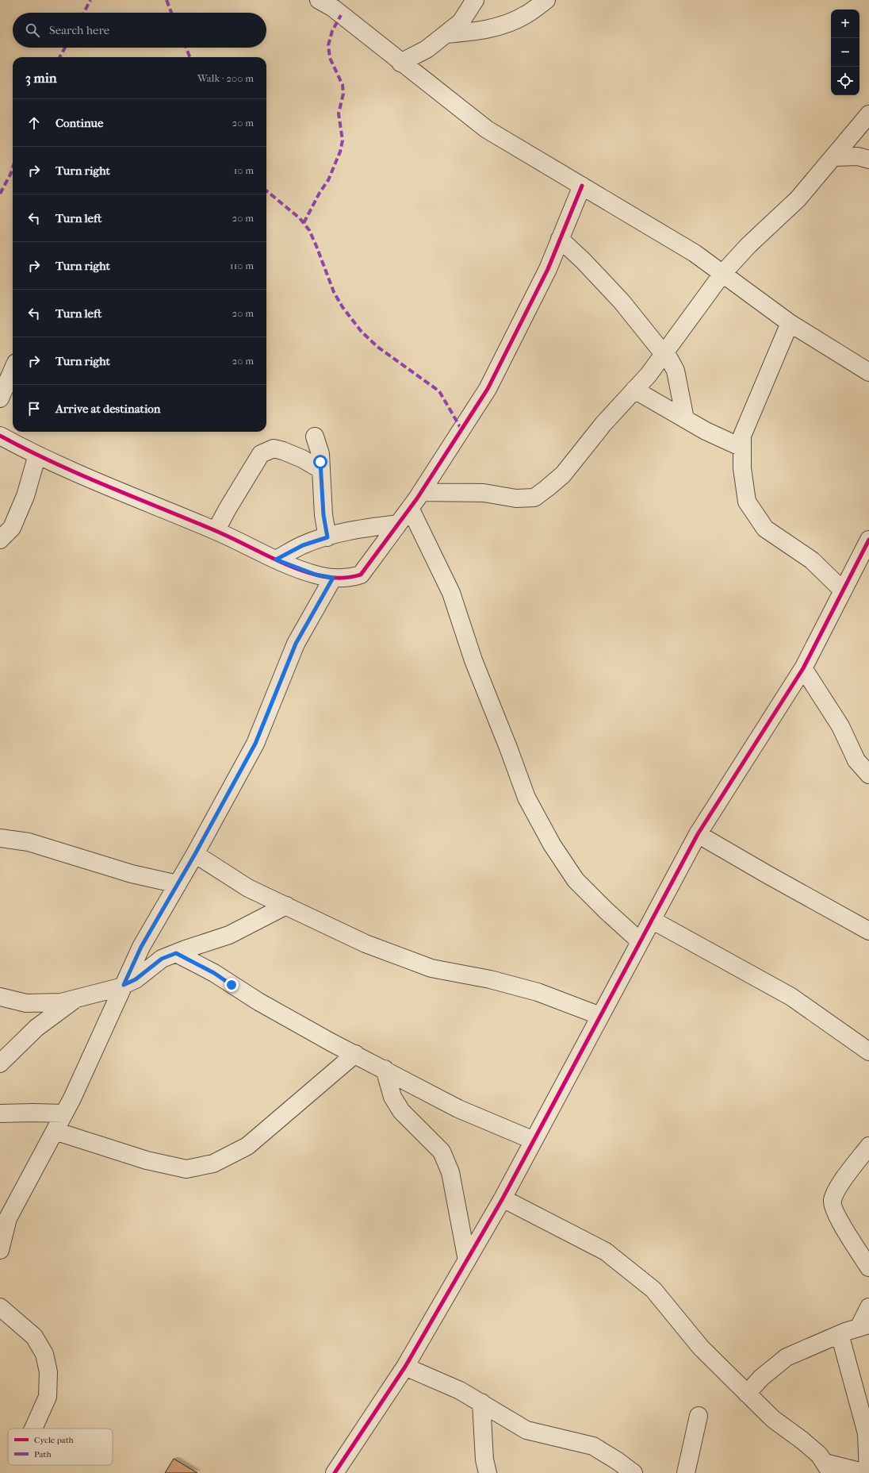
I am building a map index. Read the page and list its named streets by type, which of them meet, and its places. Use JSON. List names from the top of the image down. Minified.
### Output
{"legend":["Cycle path","Path"],"page":{"map_buttons":["+","−"],"search":"Search here","heading":["3 min","Walk · 200 m"],"list":[["Continue","20 m"],["Turn right","10 m"],["Turn left","20 m"],["Turn right","110 m"],["Turn left","20 m"],["Turn right","20 m"],"Arrive at destination"]}}
